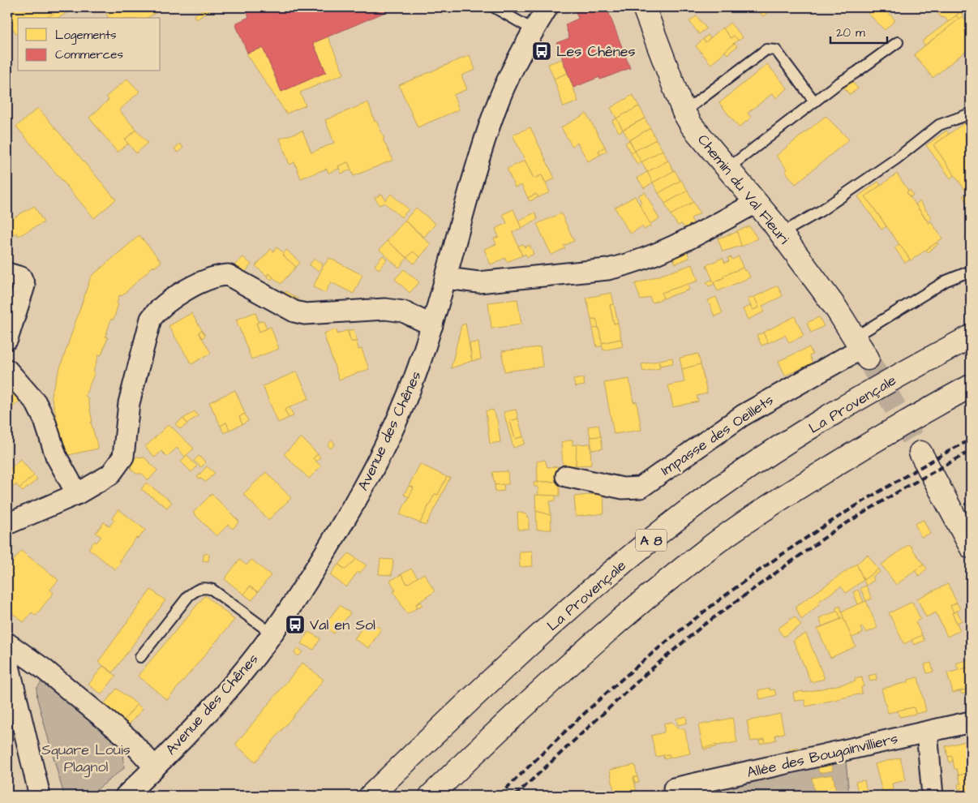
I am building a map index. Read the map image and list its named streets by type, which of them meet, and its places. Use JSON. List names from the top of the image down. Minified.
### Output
{"streets":{"main road":["Chemin du Val Fleuri","La Provençale","A 8"],"street":["Avenue des Chênes","Impasse des Oeillets","Allée des Bougainvilliers"]},"crossings":[["Chemin du Val Fleuri","Impasse des Oeillets"]],"parks":["Square Louis Plagnol"],"places":{"bus stop":["Les Chênes","Val en Sol"]},"legend":["Logements","Commerces"],"scale_bar":"20 m"}
